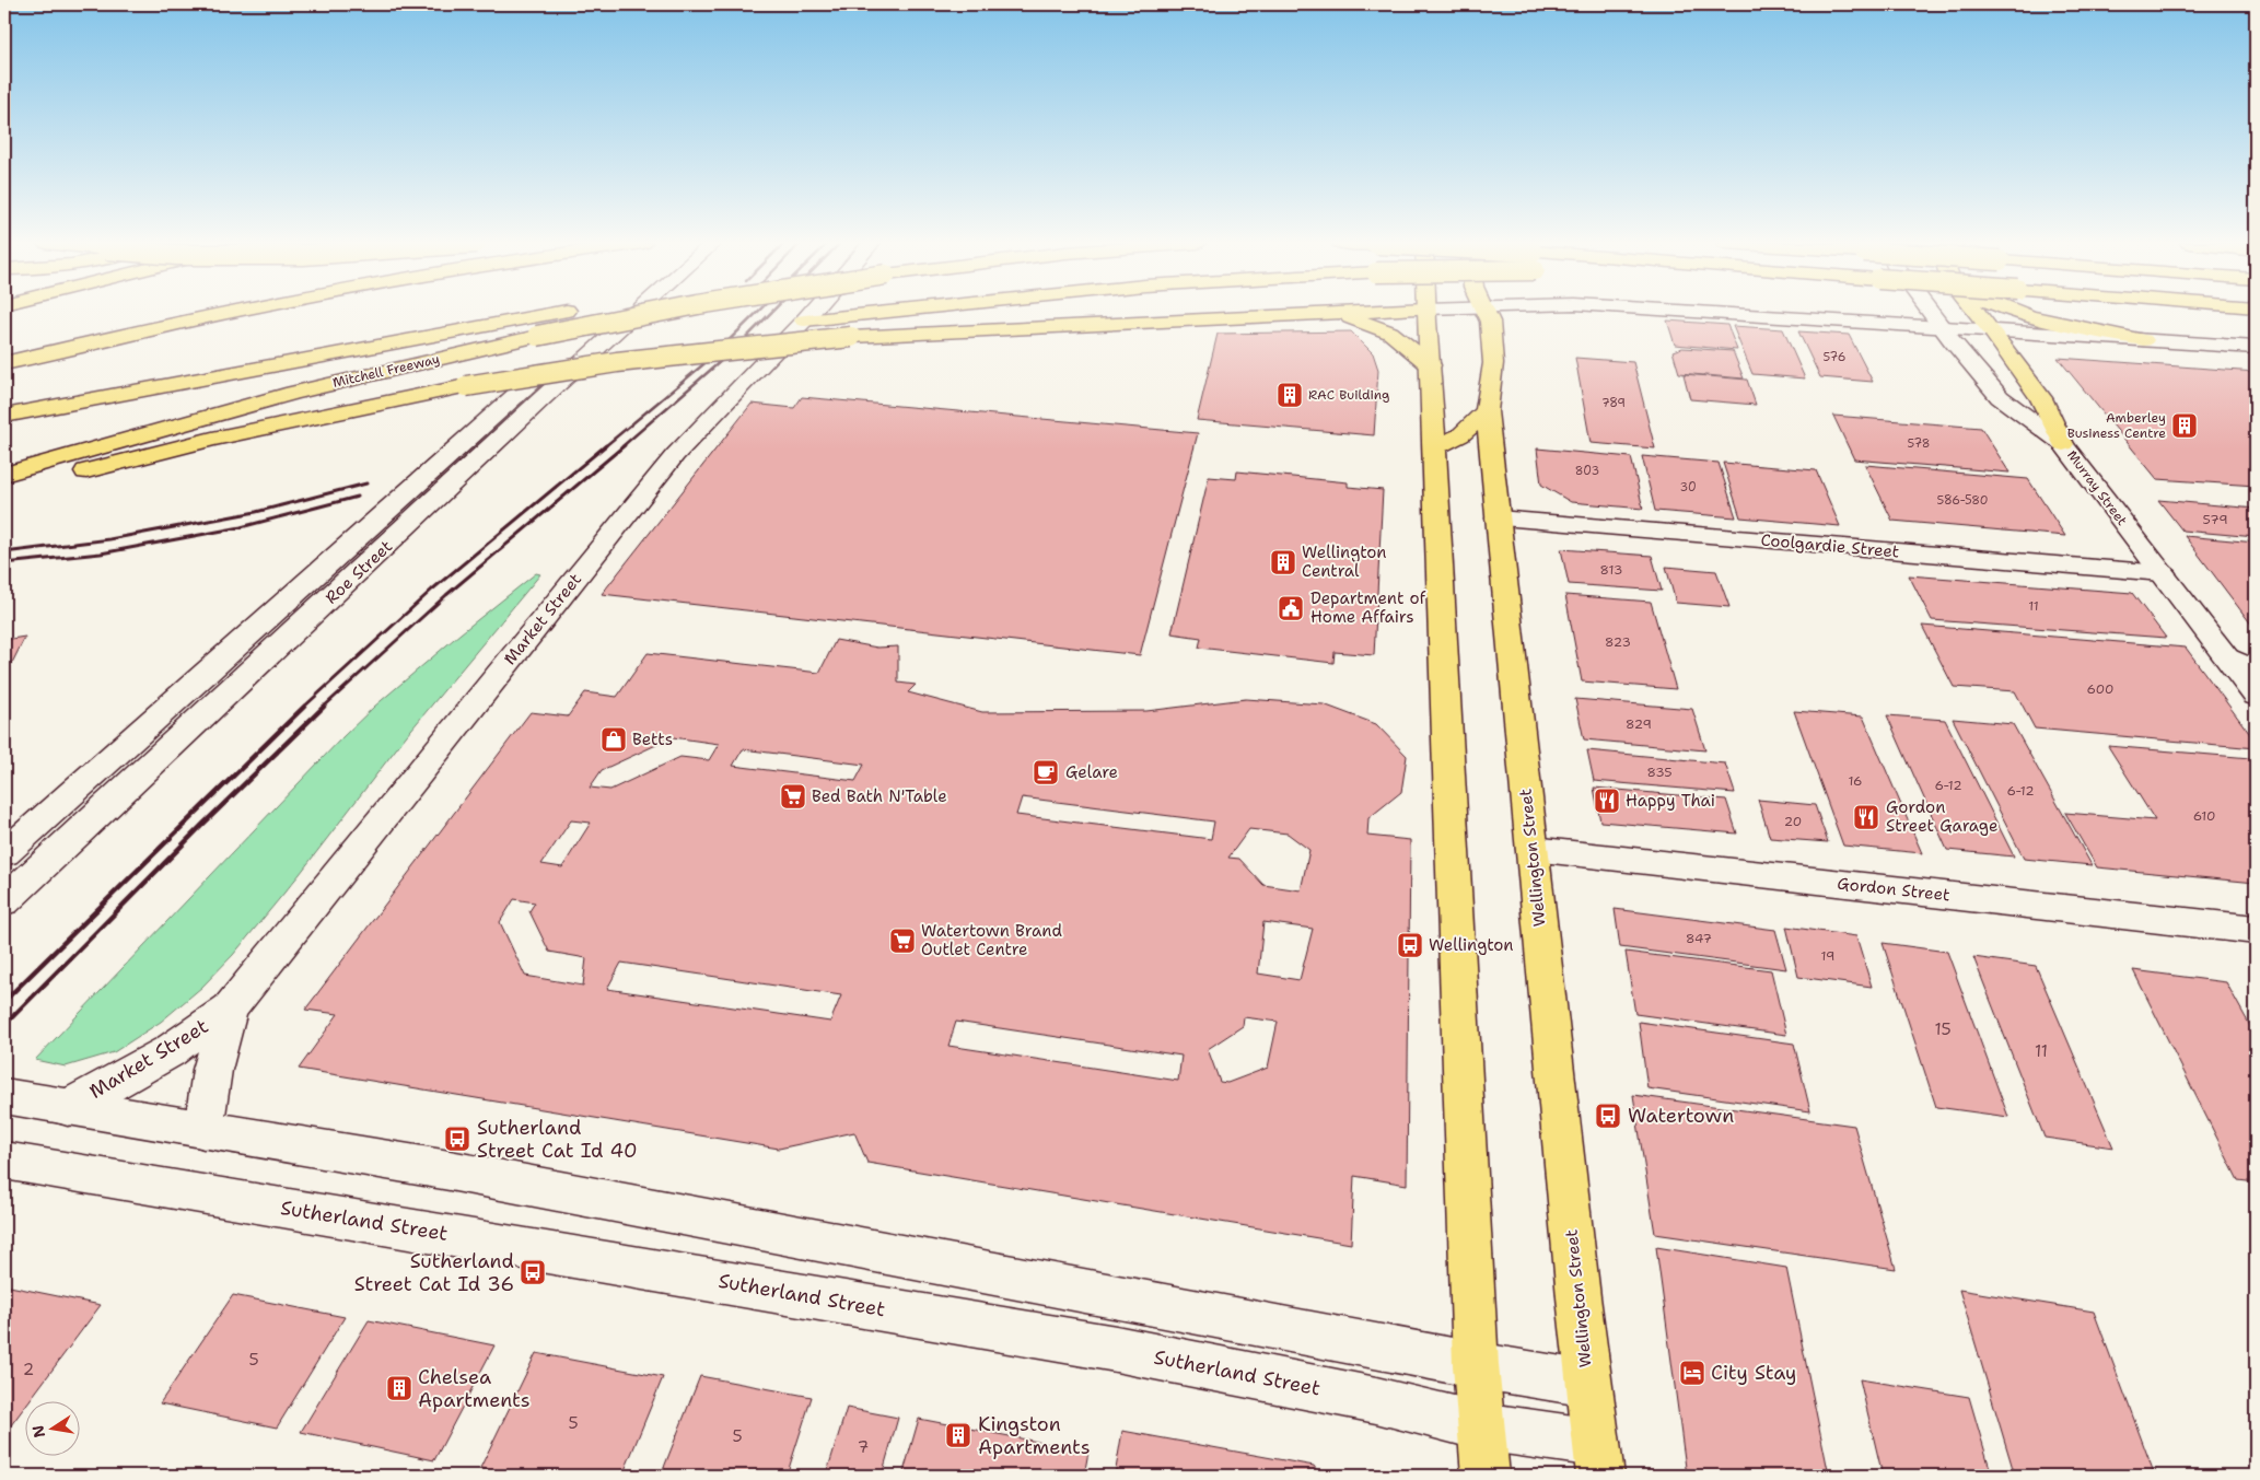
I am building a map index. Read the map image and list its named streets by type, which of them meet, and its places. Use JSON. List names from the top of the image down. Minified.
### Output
{"streets":{"main road":["Mitchell Freeway","Murray Street","Coolgardie Street","Roe Street","Market Street","Wellington Street","Gordon Street","Sutherland Street"]},"crossings":[["Murray Street","Coolgardie Street"],["Coolgardie Street","Wellington Street"],["Wellington Street","Gordon Street"],["Wellington Street","Sutherland Street"]],"places":{"building":["RAC Building","Amberley Business Centre","Wellington Central","Chelsea Apartments","Kingston Apartments"],"public building":["Department of Home Affairs"],"shop":["Betts"],"cafe":["Gelare"],"supermarket":["Bed Bath N'Table","Watertown Brand Outlet Centre"],"restaurant":["Happy Thai","Gordon Street Garage"],"bus stop":["Wellington","Watertown","Sutherland Street Cat Id 40","Sutherland Street Cat Id 36"],"hotel":["City Stay"]},"house_numbers":["576","789","578","803","30","586-580","579","813","11","823","600","829","835","16","6-12","6-12","610","20","847","19","15","11","5","2","5","5","7"],"north":"left"}
